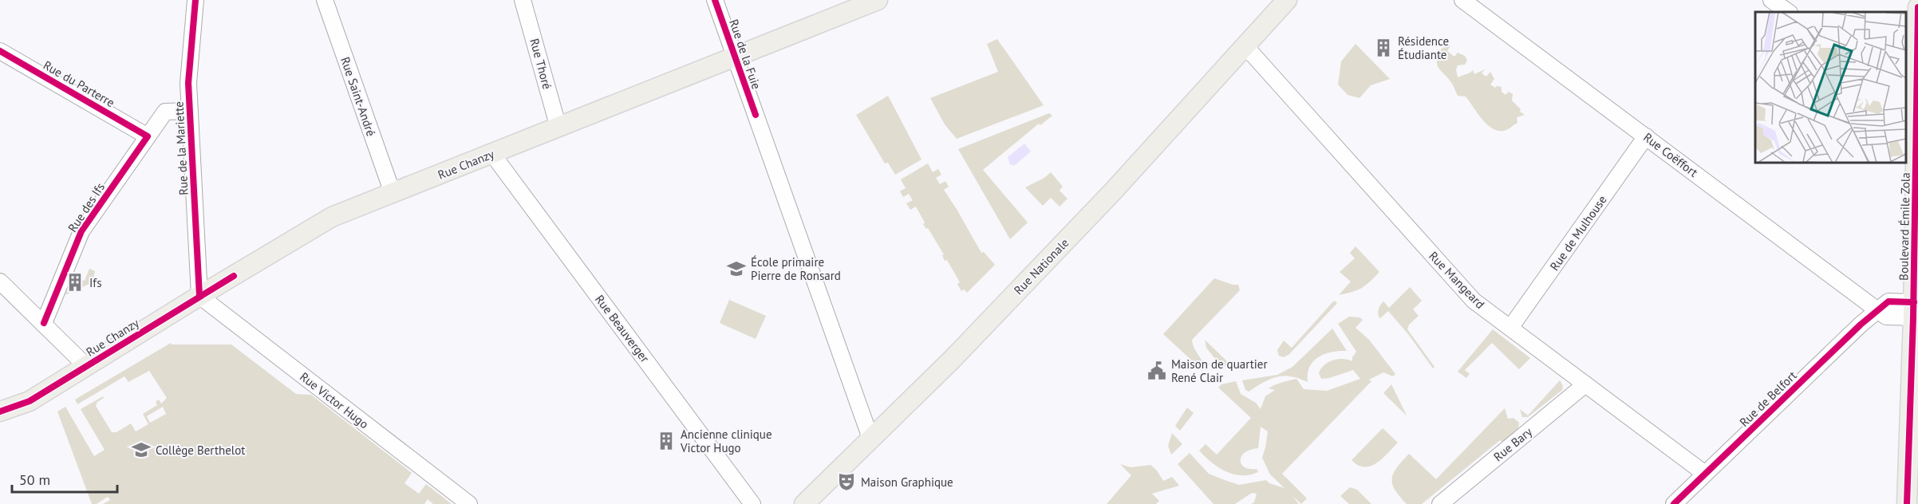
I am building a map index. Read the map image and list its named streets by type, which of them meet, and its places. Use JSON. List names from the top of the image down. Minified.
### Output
{"streets":{"main road":["Rue Chanzy","Boulevard Émile Zola","Rue Nationale"],"street":["Rue de la Fuie","Rue Thoré","Rue du Parterre","Rue Saint-André","Rue de la Mariette","Rue Coëffort","Rue des Ifs","Rue de Mulhouse","Rue Mangeard","Rue Beauverger","Rue de Belfort","Rue Victor Hugo","Rue Bary"]},"crossings":[["Rue de la Fuie","Rue Chanzy"],["Rue de la Fuie","Rue Nationale"],["Rue Thoré","Rue Chanzy"],["Rue du Parterre","Rue des Ifs"],["Rue Saint-André","Rue Chanzy"],["Rue de la Mariette","Rue Chanzy"],["Rue de la Mariette","Rue des Ifs"],["Rue de la Mariette","Rue Victor Hugo"],["Rue Coëffort","Rue de Mulhouse"],["Rue Coëffort","Rue de Belfort"],["Rue Chanzy","Rue Beauverger"],["Rue Chanzy","Rue Victor Hugo"],["Boulevard Émile Zola","Rue de Belfort"],["Rue de Mulhouse","Rue Mangeard"],["Rue Nationale","Rue Mangeard"],["Rue Mangeard","Rue de Belfort"],["Rue Mangeard","Rue Bary"]],"places":{"building":["Résidence Étudiante","Ifs","Ancienne clinique Victor Hugo"],"school or university":["École primaire Pierre de Ronsard","Collège Berthelot"],"public building":["Maison de quartier René Clair"],"theatre":["Maison Graphique"]},"scale_bar":"50 m"}
